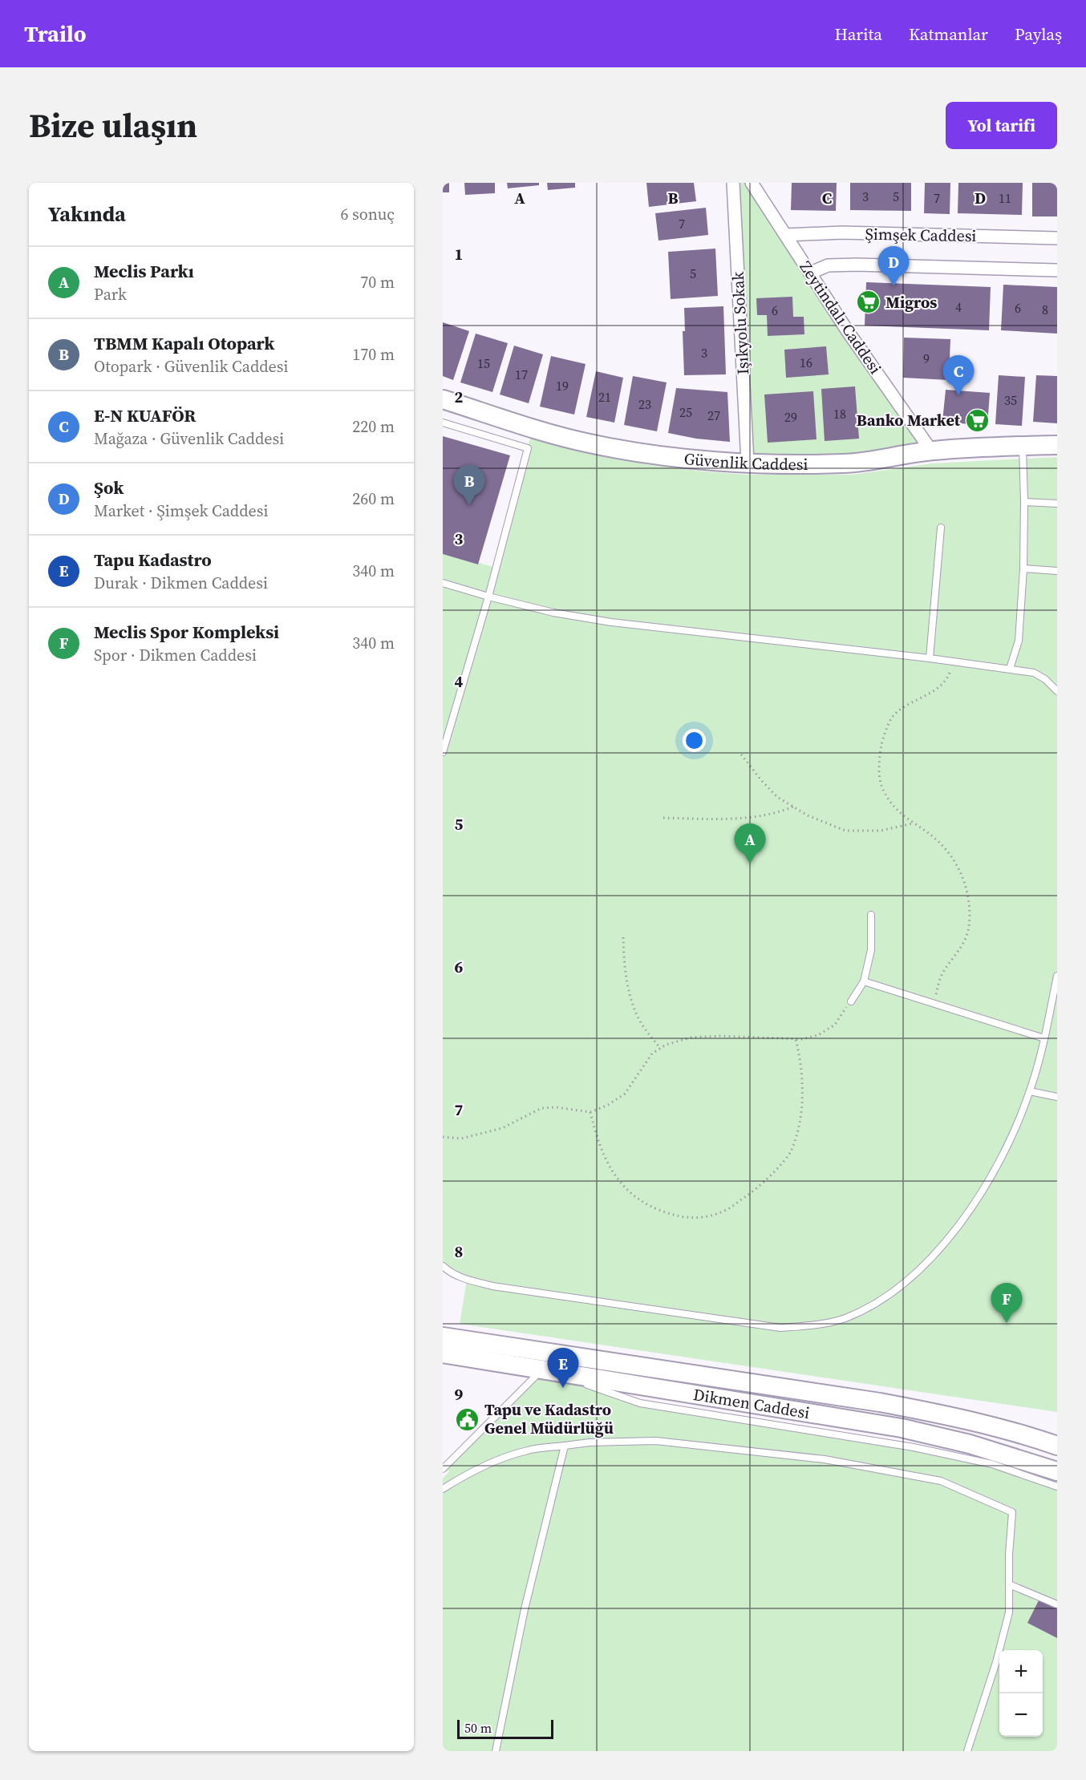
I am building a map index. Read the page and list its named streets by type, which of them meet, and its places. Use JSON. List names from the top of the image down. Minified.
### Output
{"streets":{"main road":["Güvenlik Caddesi","Dikmen Caddesi"],"street":["Şimşek Caddesi","Zeytindalı Caddesi","Işıkyolu Sokak"]},"crossings":[["Şimşek Caddesi","Zeytindalı Caddesi"],["Zeytindalı Caddesi","Güvenlik Caddesi"],["Işıkyolu Sokak","Güvenlik Caddesi"]],"places":{"supermarket":["Migros","Banko Market"],"public building":["Tapu ve Kadastro Genel Müdürlüğü"]},"house_numbers":["3","5","7","11","7","5","4","6","8","6","3","9","16","15","17","19","21","35","23","25","18","27","29"],"scale_bar":"50 m","page":{"header":"Trailo","nav":["Harita","Katmanlar","Paylaş"],"title":"Bize ulaşın","buttons":"Yol tarifi","heading":["Yakında","6 sonuç"],"list":[{"mark":"A","name":"Meclis Parkı","note":"Park","value":"70 m"},{"mark":"B","name":"TBMM Kapalı Otopark","note":"Otopark · Güvenlik Caddesi","value":"170 m"},{"mark":"C","name":"E-N KUAFÖR","note":"Mağaza · Güvenlik Caddesi","value":"220 m"},{"mark":"D","name":"Şok","note":"Market · Şimşek Caddesi","value":"260 m"},{"mark":"E","name":"Tapu Kadastro","note":"Durak · Dikmen Caddesi","value":"340 m"},{"mark":"F","name":"Meclis Spor Kompleksi","note":"Spor · Dikmen Caddesi","value":"340 m"}],"pins":["D","C","B","A","F","E"],"map_buttons":["+","−"],"scale":"50 m"},"grid":{"columns":["A","B","C","D"],"rows":["1","2","3","4","5","6","7","8","9"]}}
